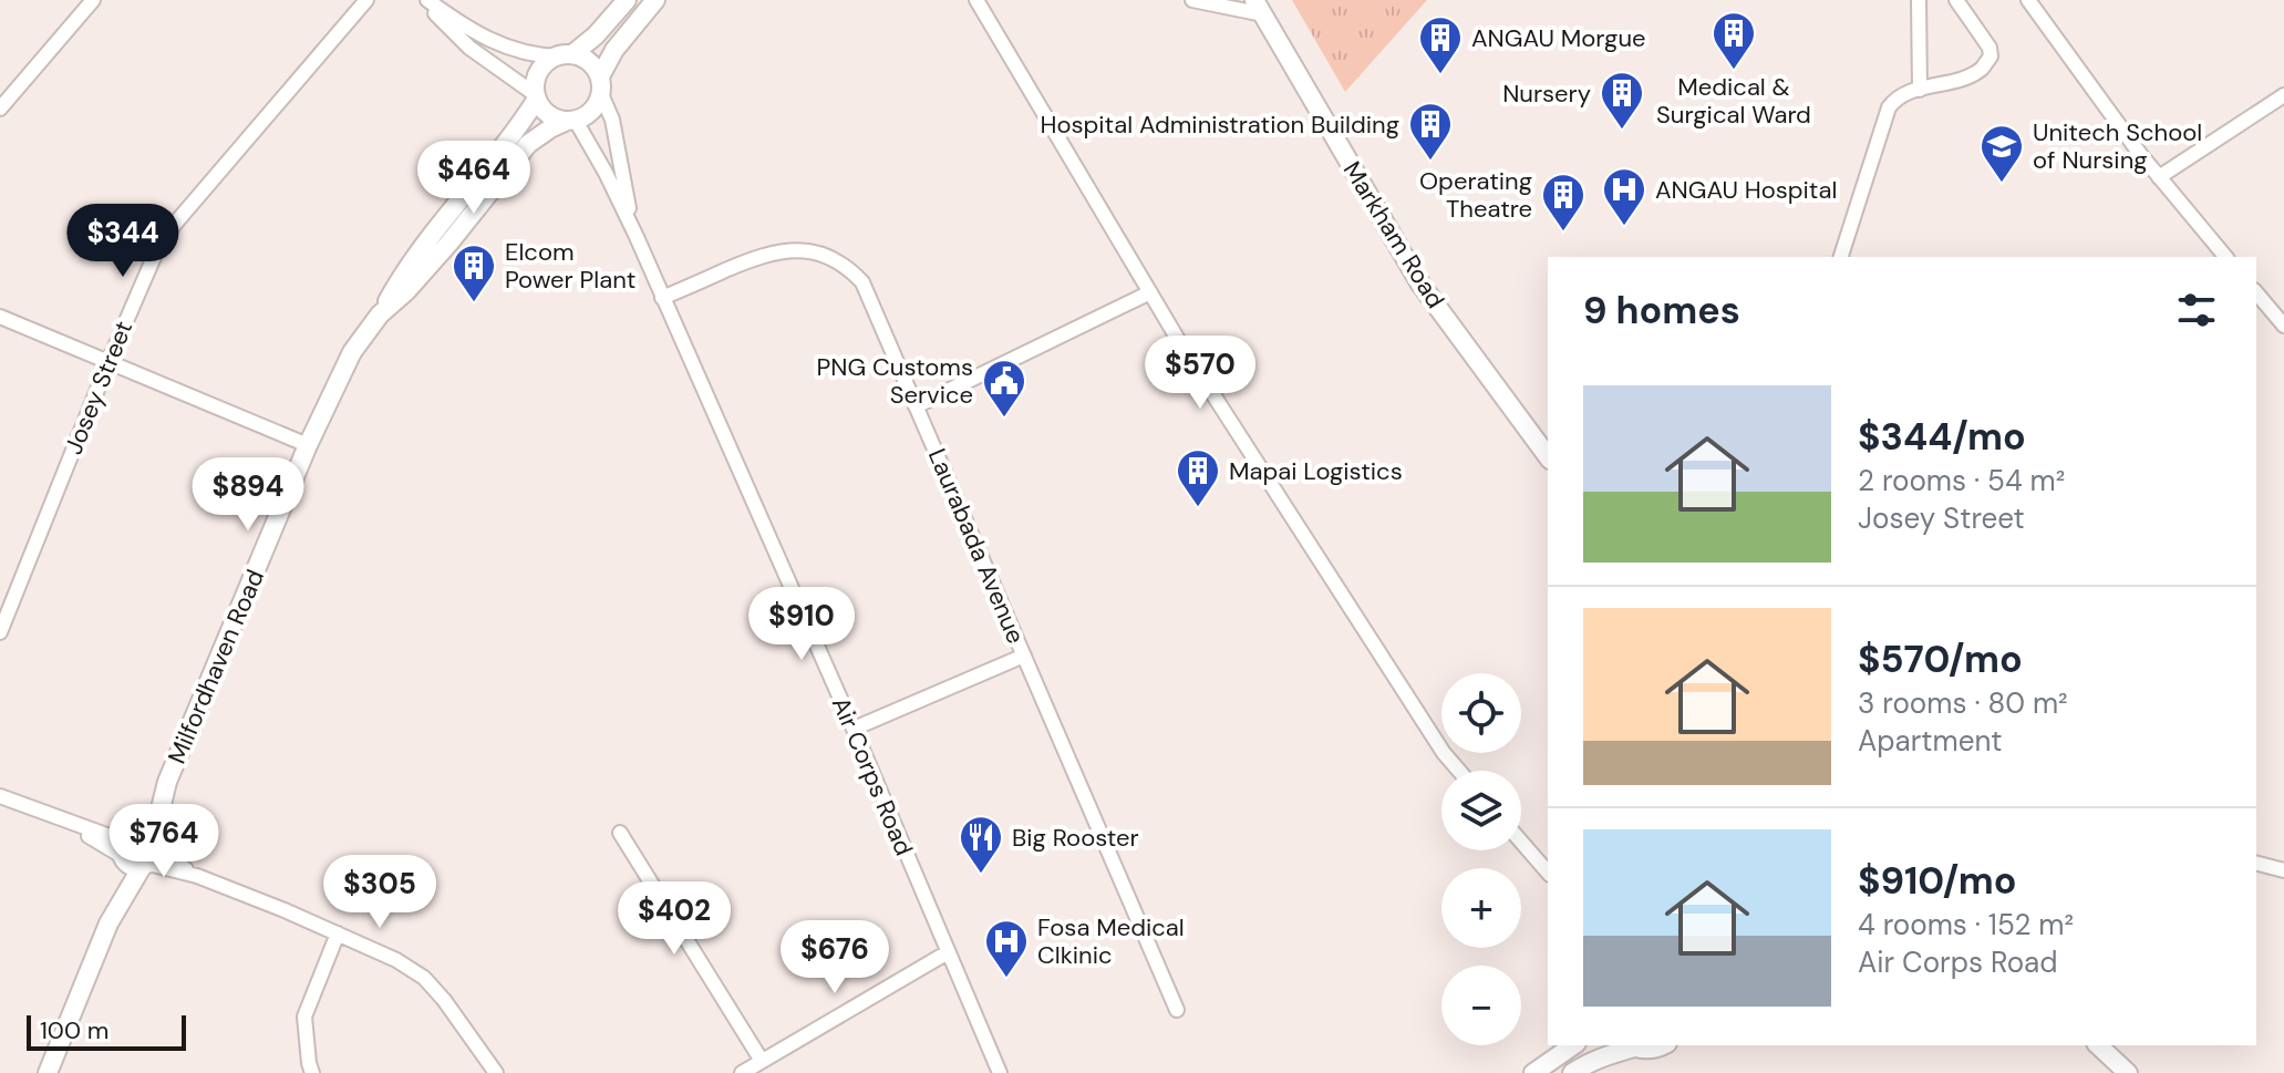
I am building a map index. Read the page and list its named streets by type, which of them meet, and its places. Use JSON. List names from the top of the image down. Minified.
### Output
{"streets":{"main road":["Markham Road","Milfordhaven Road"],"street":["Josey Street","Laurabada Avenue","Air Corps Road"]},"crossings":[["Laurabada Avenue","Air Corps Road"],["Milfordhaven Road","Air Corps Road"]],"places":{"building":["Medical & Surgical Ward","ANGAU Morgue","Nursery","Hospital Administration Building","Operating Theatre","Elcom Power Plant","Mapai Logistics"],"school or university":["Unitech School of Nursing"],"hospital":["ANGAU Hospital","Fosa Medical Clkinic"],"public building":["PNG Customs Service"],"restaurant":["Big Rooster"]},"scale_bar":"100 m","page":{"price":["$464","$344","$570","$894","$910","$764","$305","$402","$676"],"heading":"9 homes","list":[{"name":"$344/mo","note":"2 rooms · 54 m² · Josey Street"},{"name":"$570/mo","note":"3 rooms · 80 m² · Apartment"},{"name":"$910/mo","note":"4 rooms · 152 m² · Air Corps Road"}],"map_buttons":["+","−"],"scale":"100 m"}}
